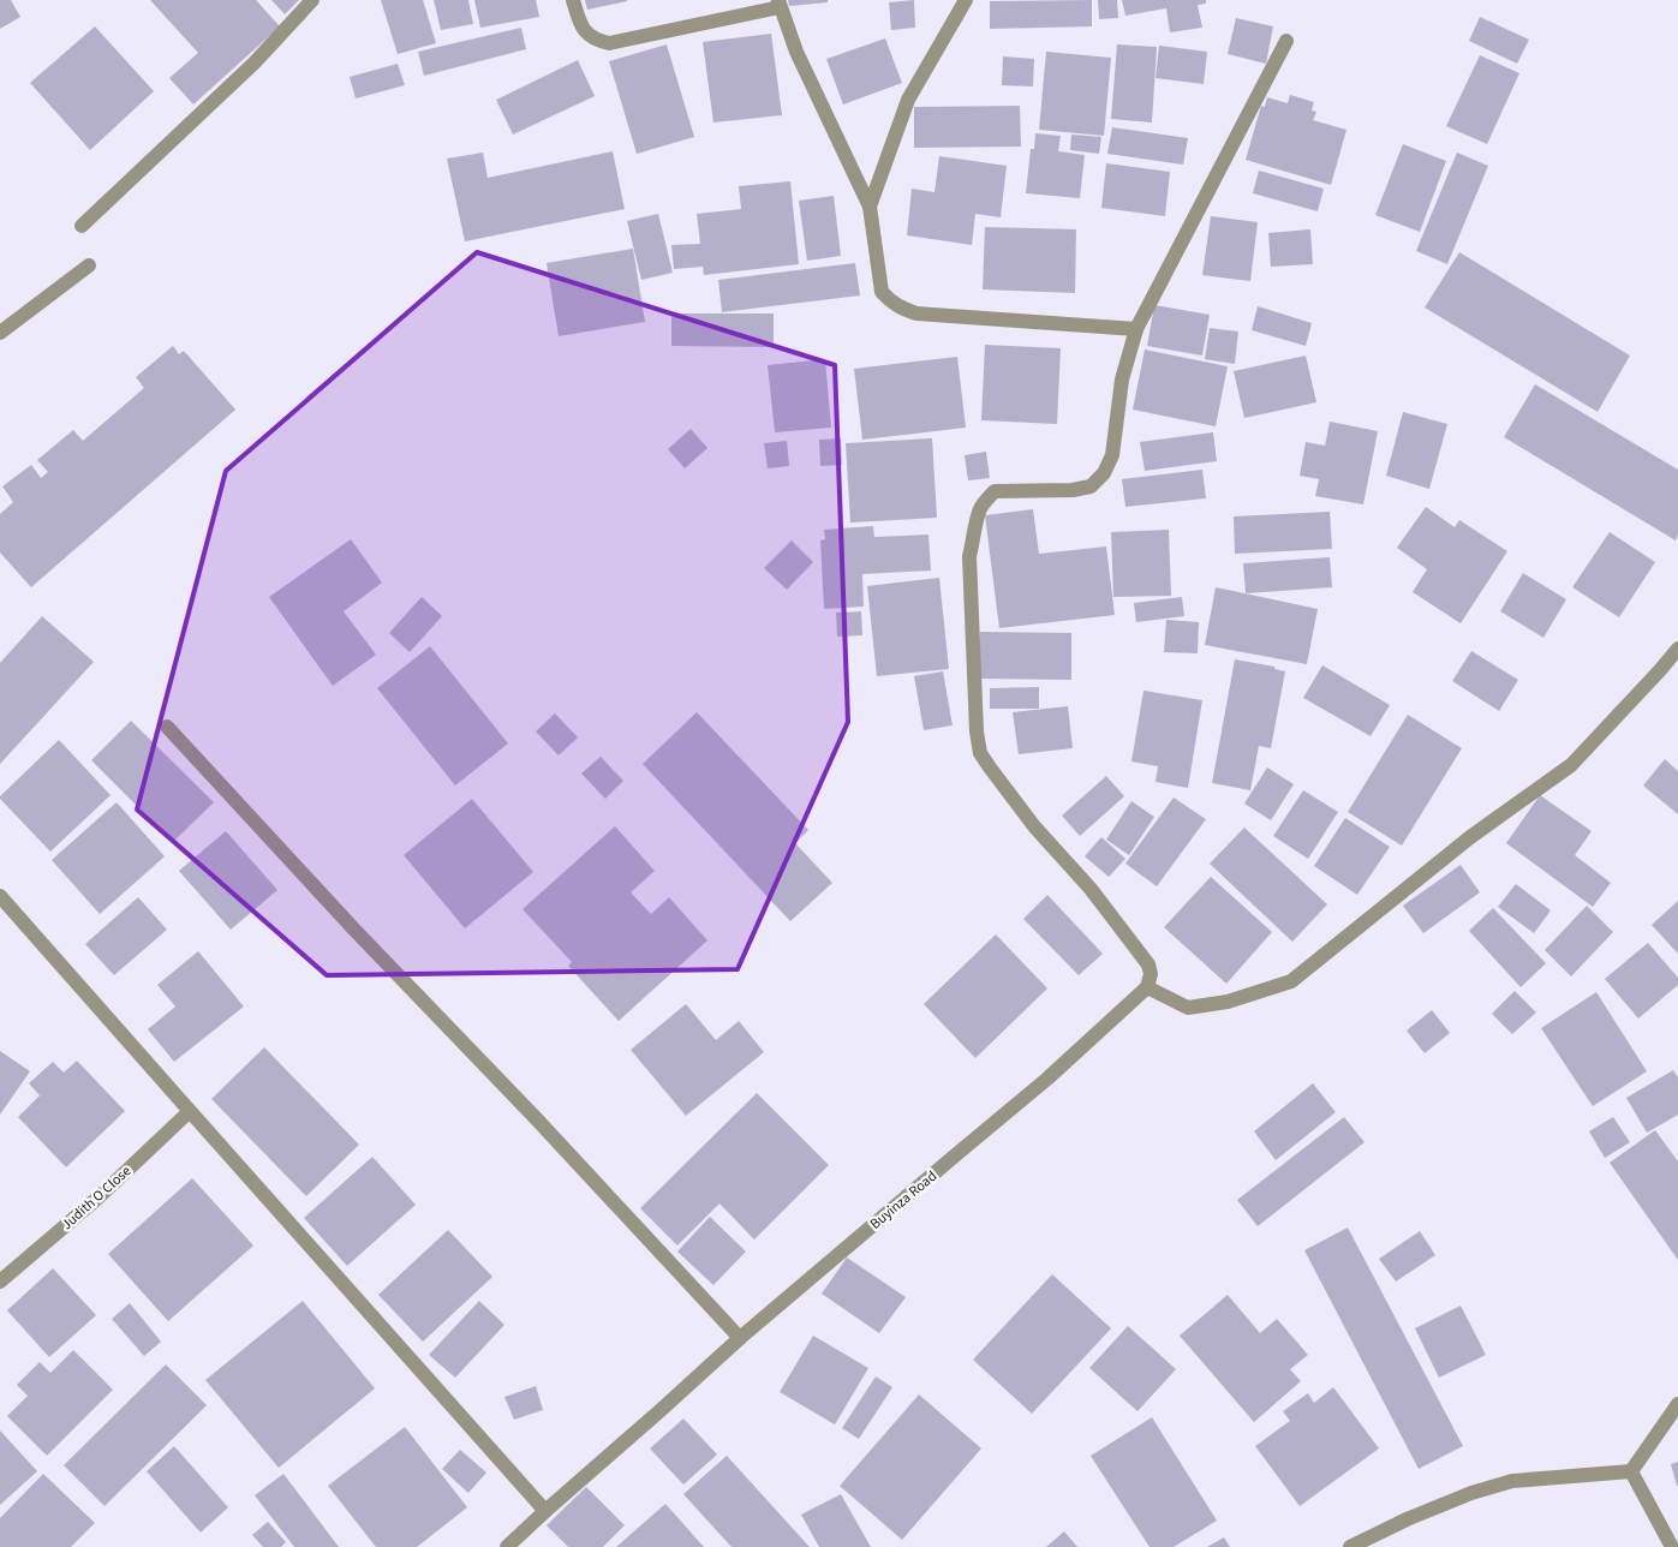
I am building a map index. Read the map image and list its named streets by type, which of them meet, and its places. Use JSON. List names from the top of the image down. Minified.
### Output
{"streets":{"street":["Judith O Close","Buyinza Road"]}}
